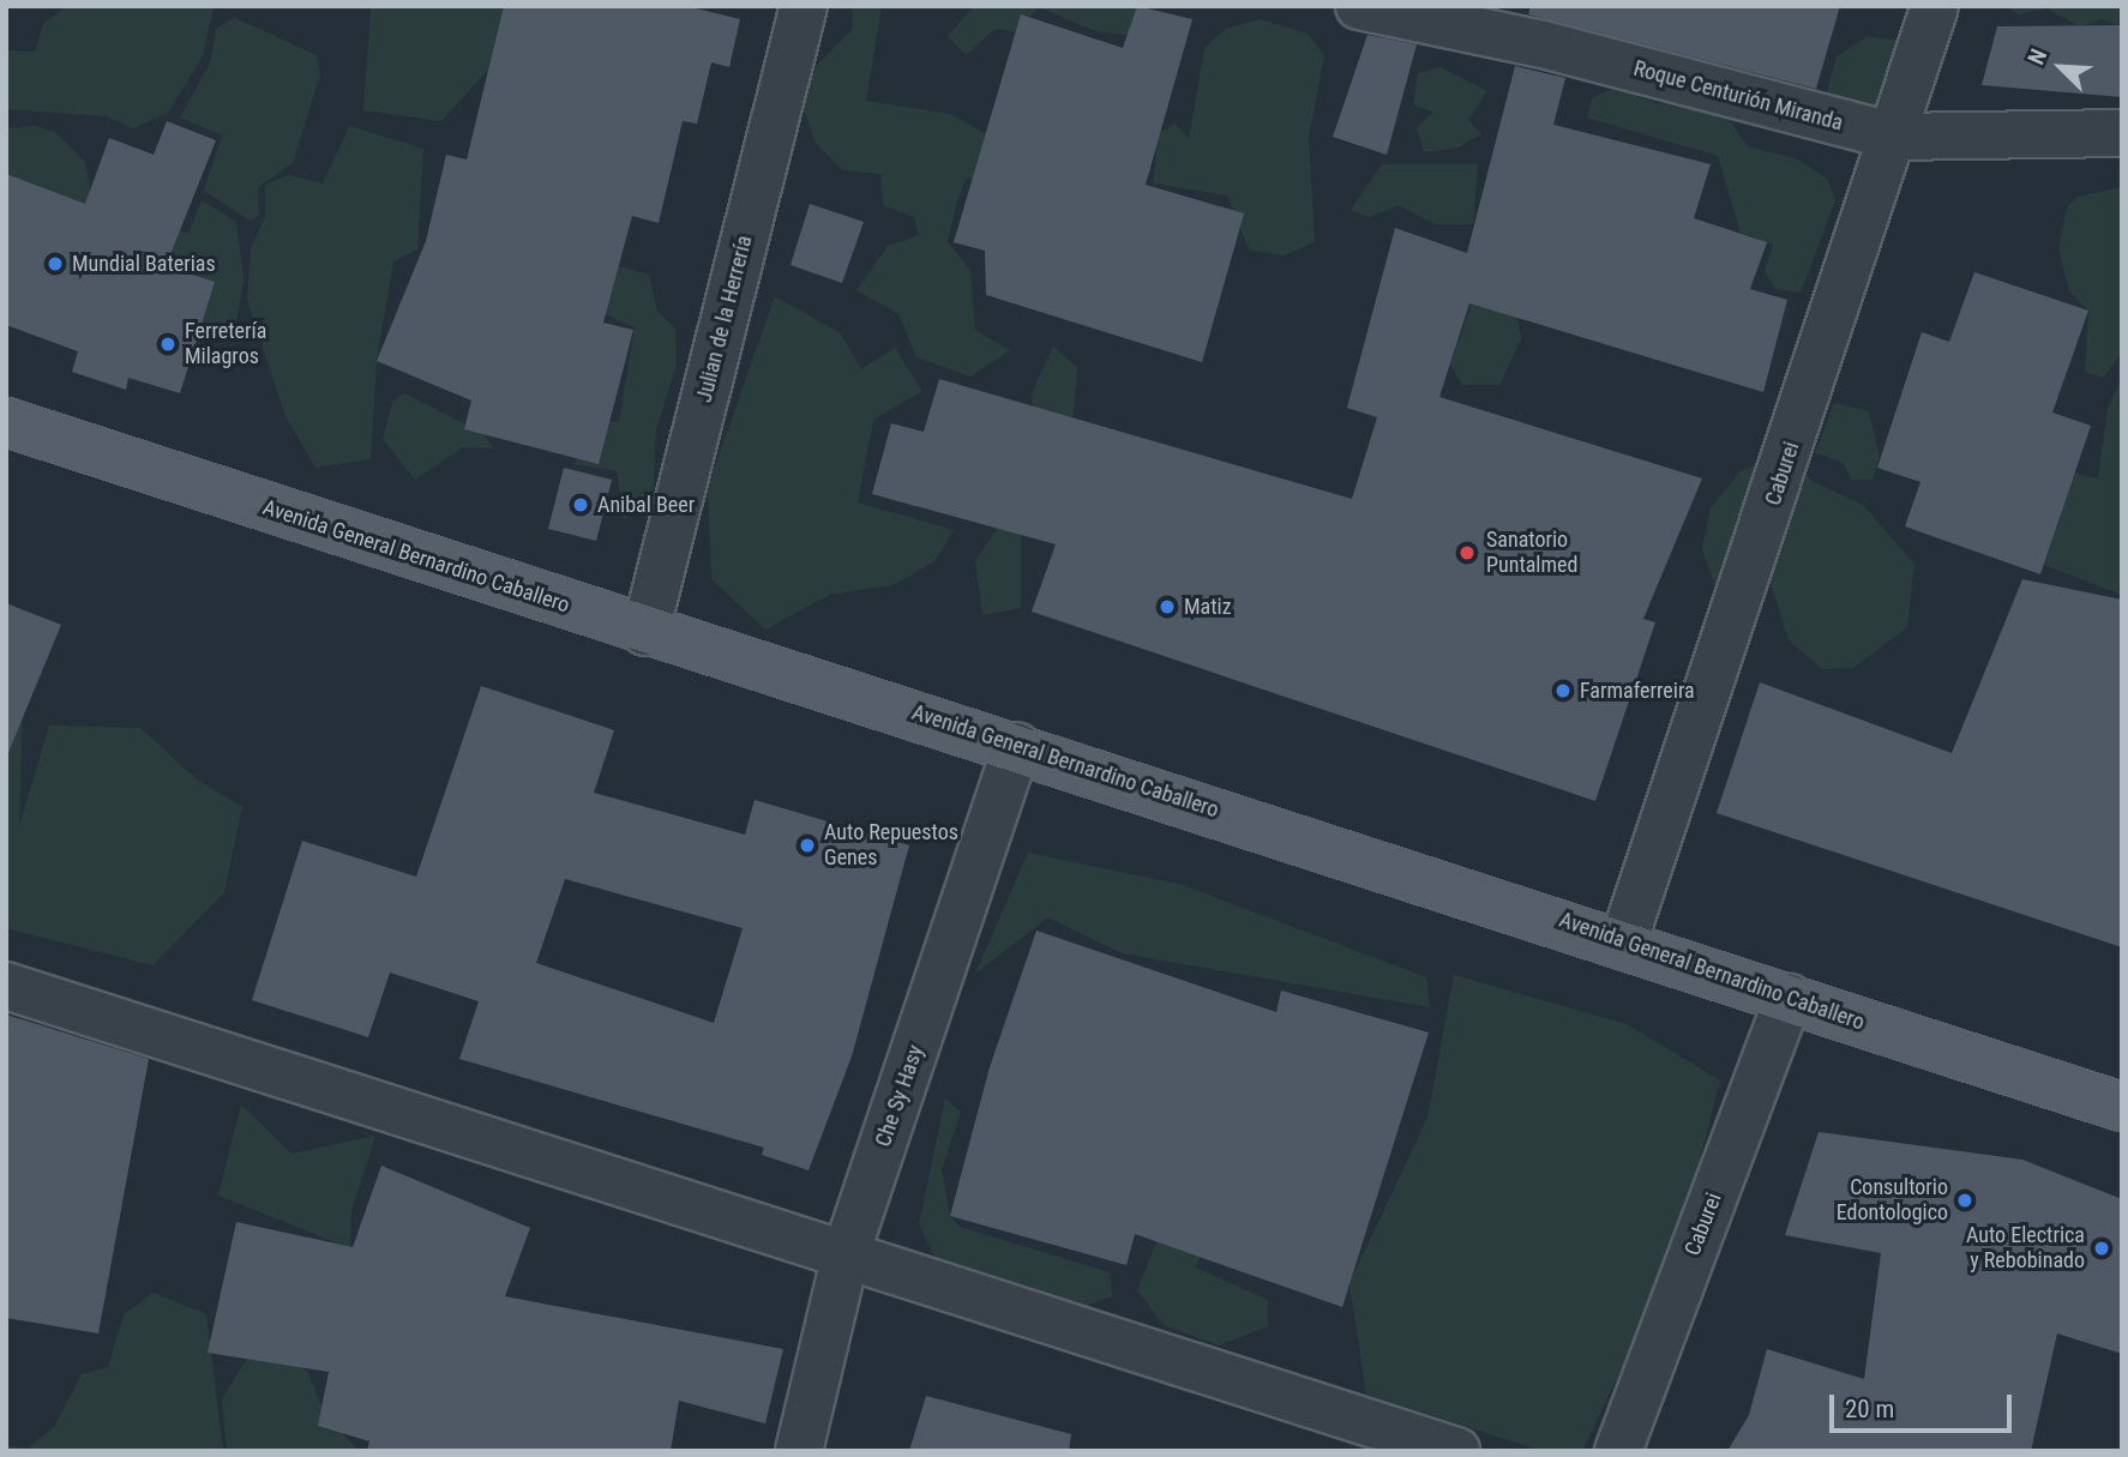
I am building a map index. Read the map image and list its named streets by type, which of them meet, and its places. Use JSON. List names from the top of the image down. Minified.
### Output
{"streets":{"main road":["Avenida General Bernardino Caballero"],"street":["Roque Centurión Miranda","Julian de la Herrería","Caburei","Che Sy Hasy"]},"crossings":[["Roque Centurión Miranda","Caburei"],["Julian de la Herrería","Avenida General Bernardino Caballero"],["Caburei","Avenida General Bernardino Caballero"],["Avenida General Bernardino Caballero","Che Sy Hasy"]],"places":["Mundial Baterias","Ferretería Milagros","Anibal Beer","Sanatorio Puntalmed","Matiz","Farmaferreira","Auto Repuestos Genes","Consultorio Edontologico","Auto Electrica y Rebobinado"],"scale_bar":"20 m","north":"top left"}
